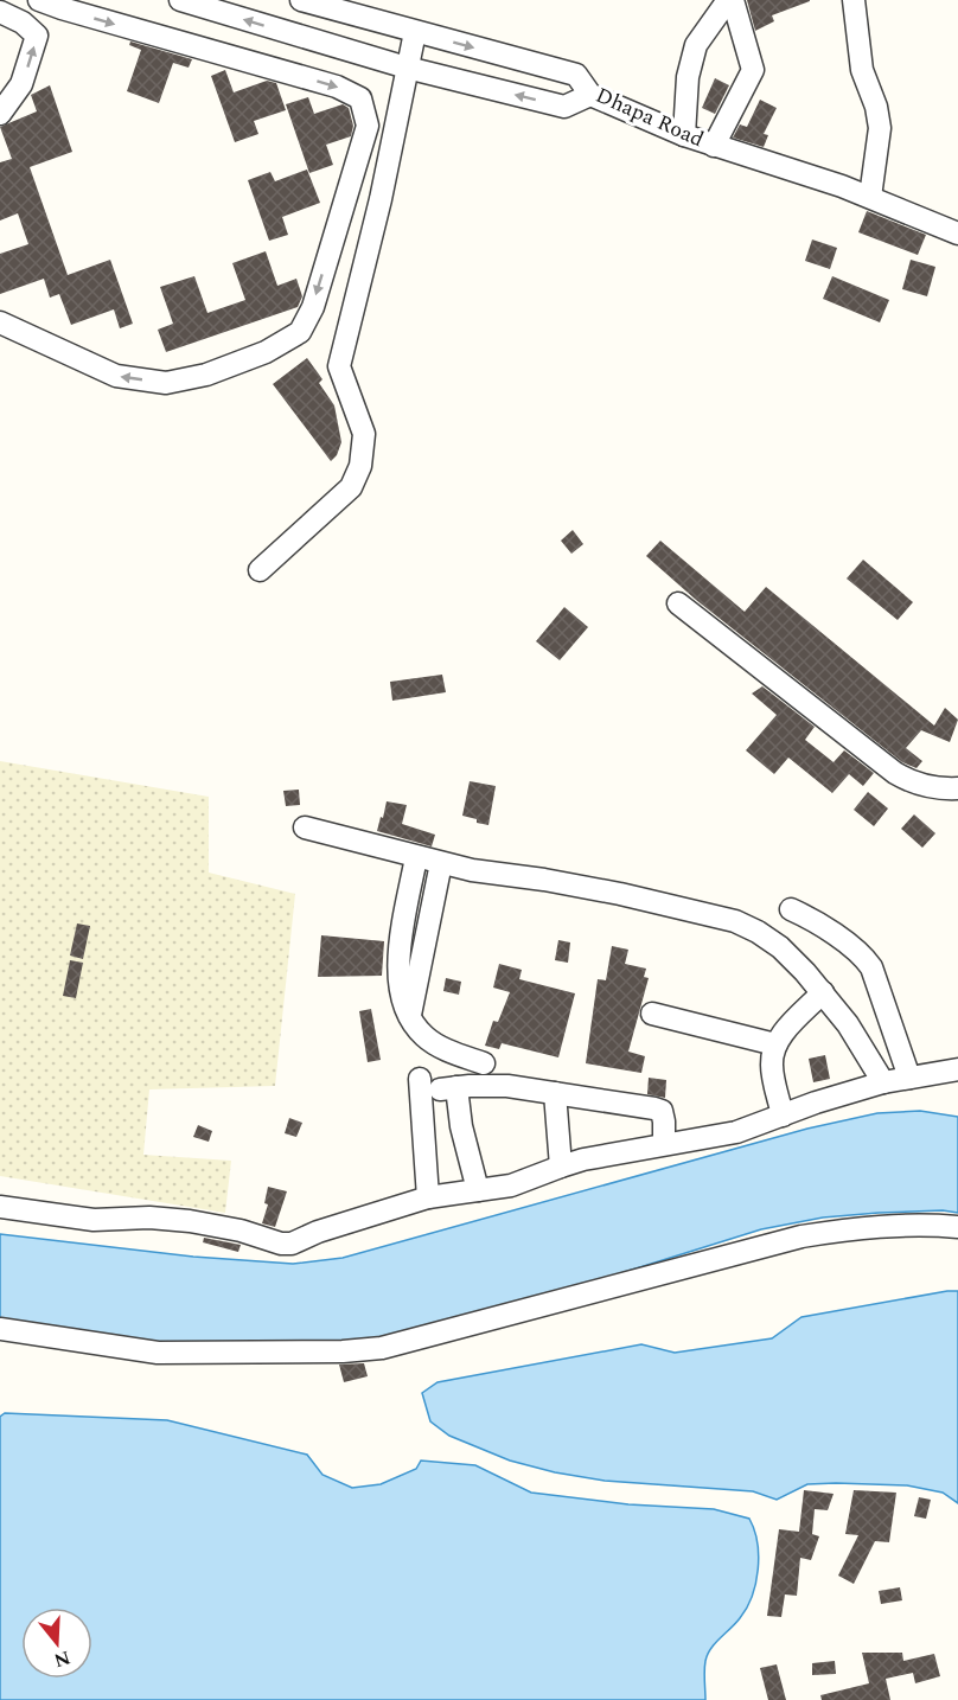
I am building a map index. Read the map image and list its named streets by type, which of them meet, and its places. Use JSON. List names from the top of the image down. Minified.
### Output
{"streets":{"street":["Dhapa Road"]},"north":"bottom"}
